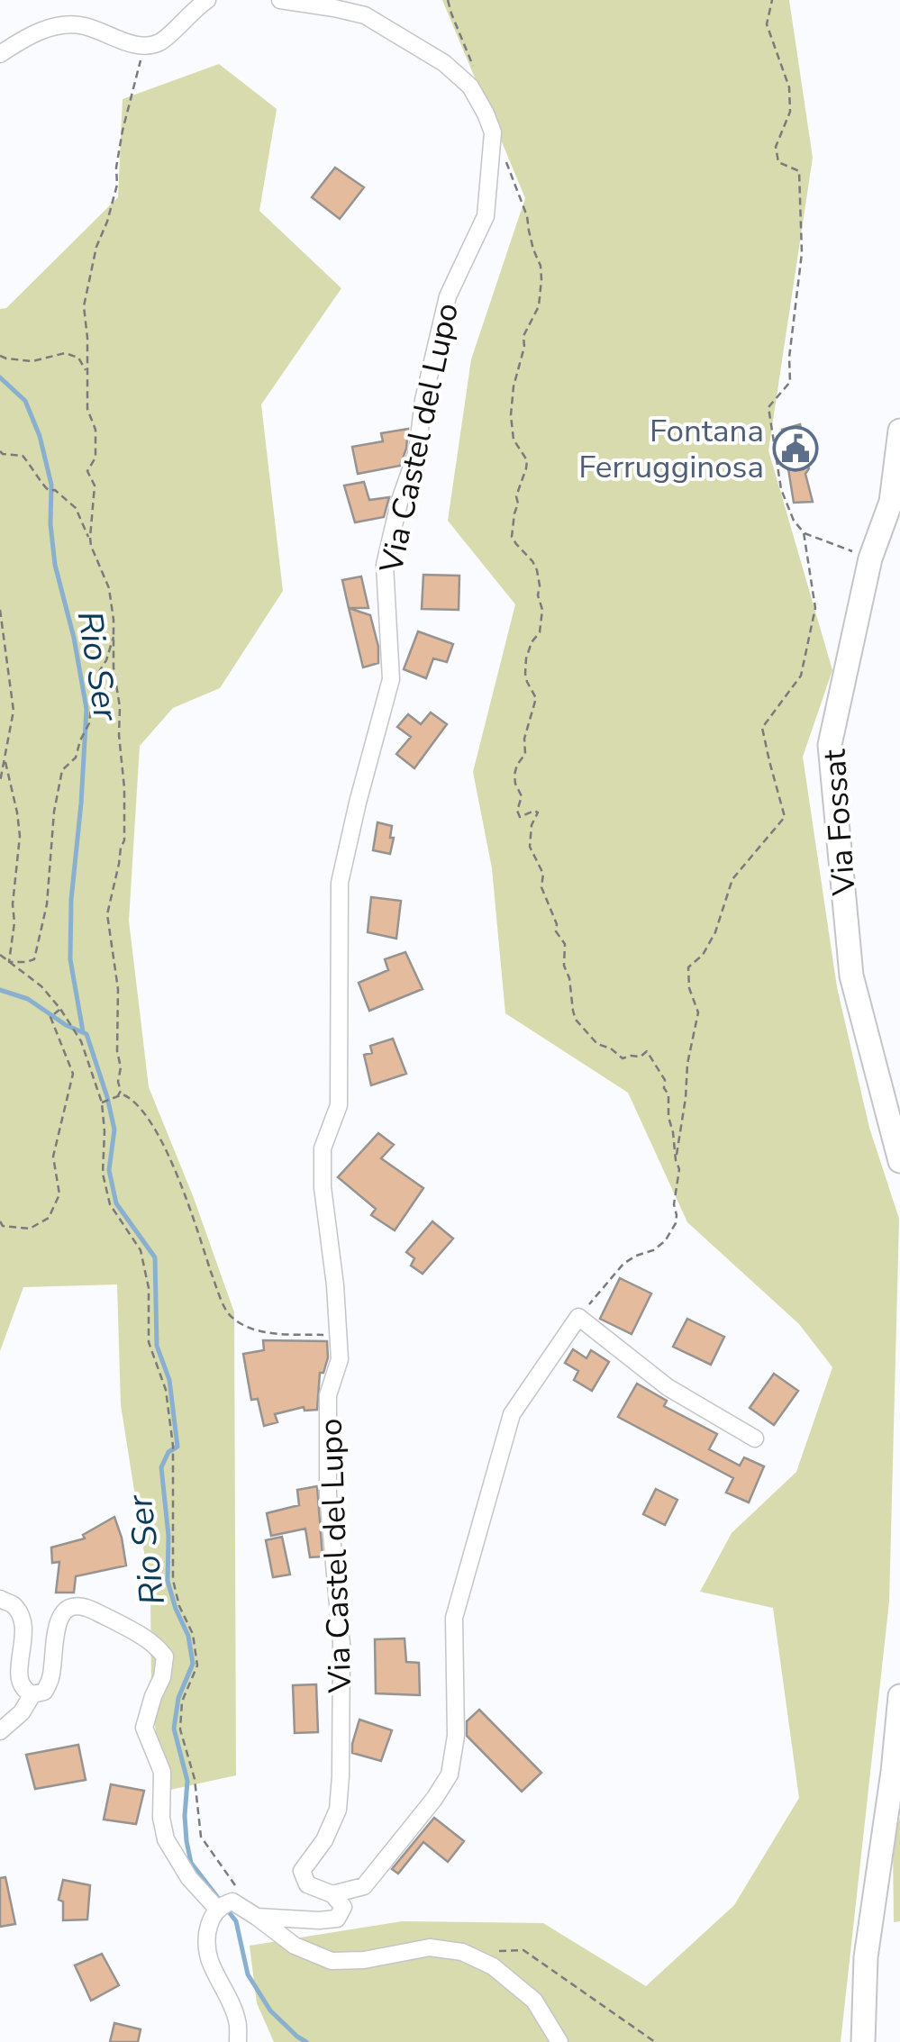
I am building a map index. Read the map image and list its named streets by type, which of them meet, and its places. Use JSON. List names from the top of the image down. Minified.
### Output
{"streets":{"street":["Via Castel del Lupo","Via Fossat"]},"water":["Rio Ser"],"places":{"public building":["Fontana Ferrugginosa"]}}
